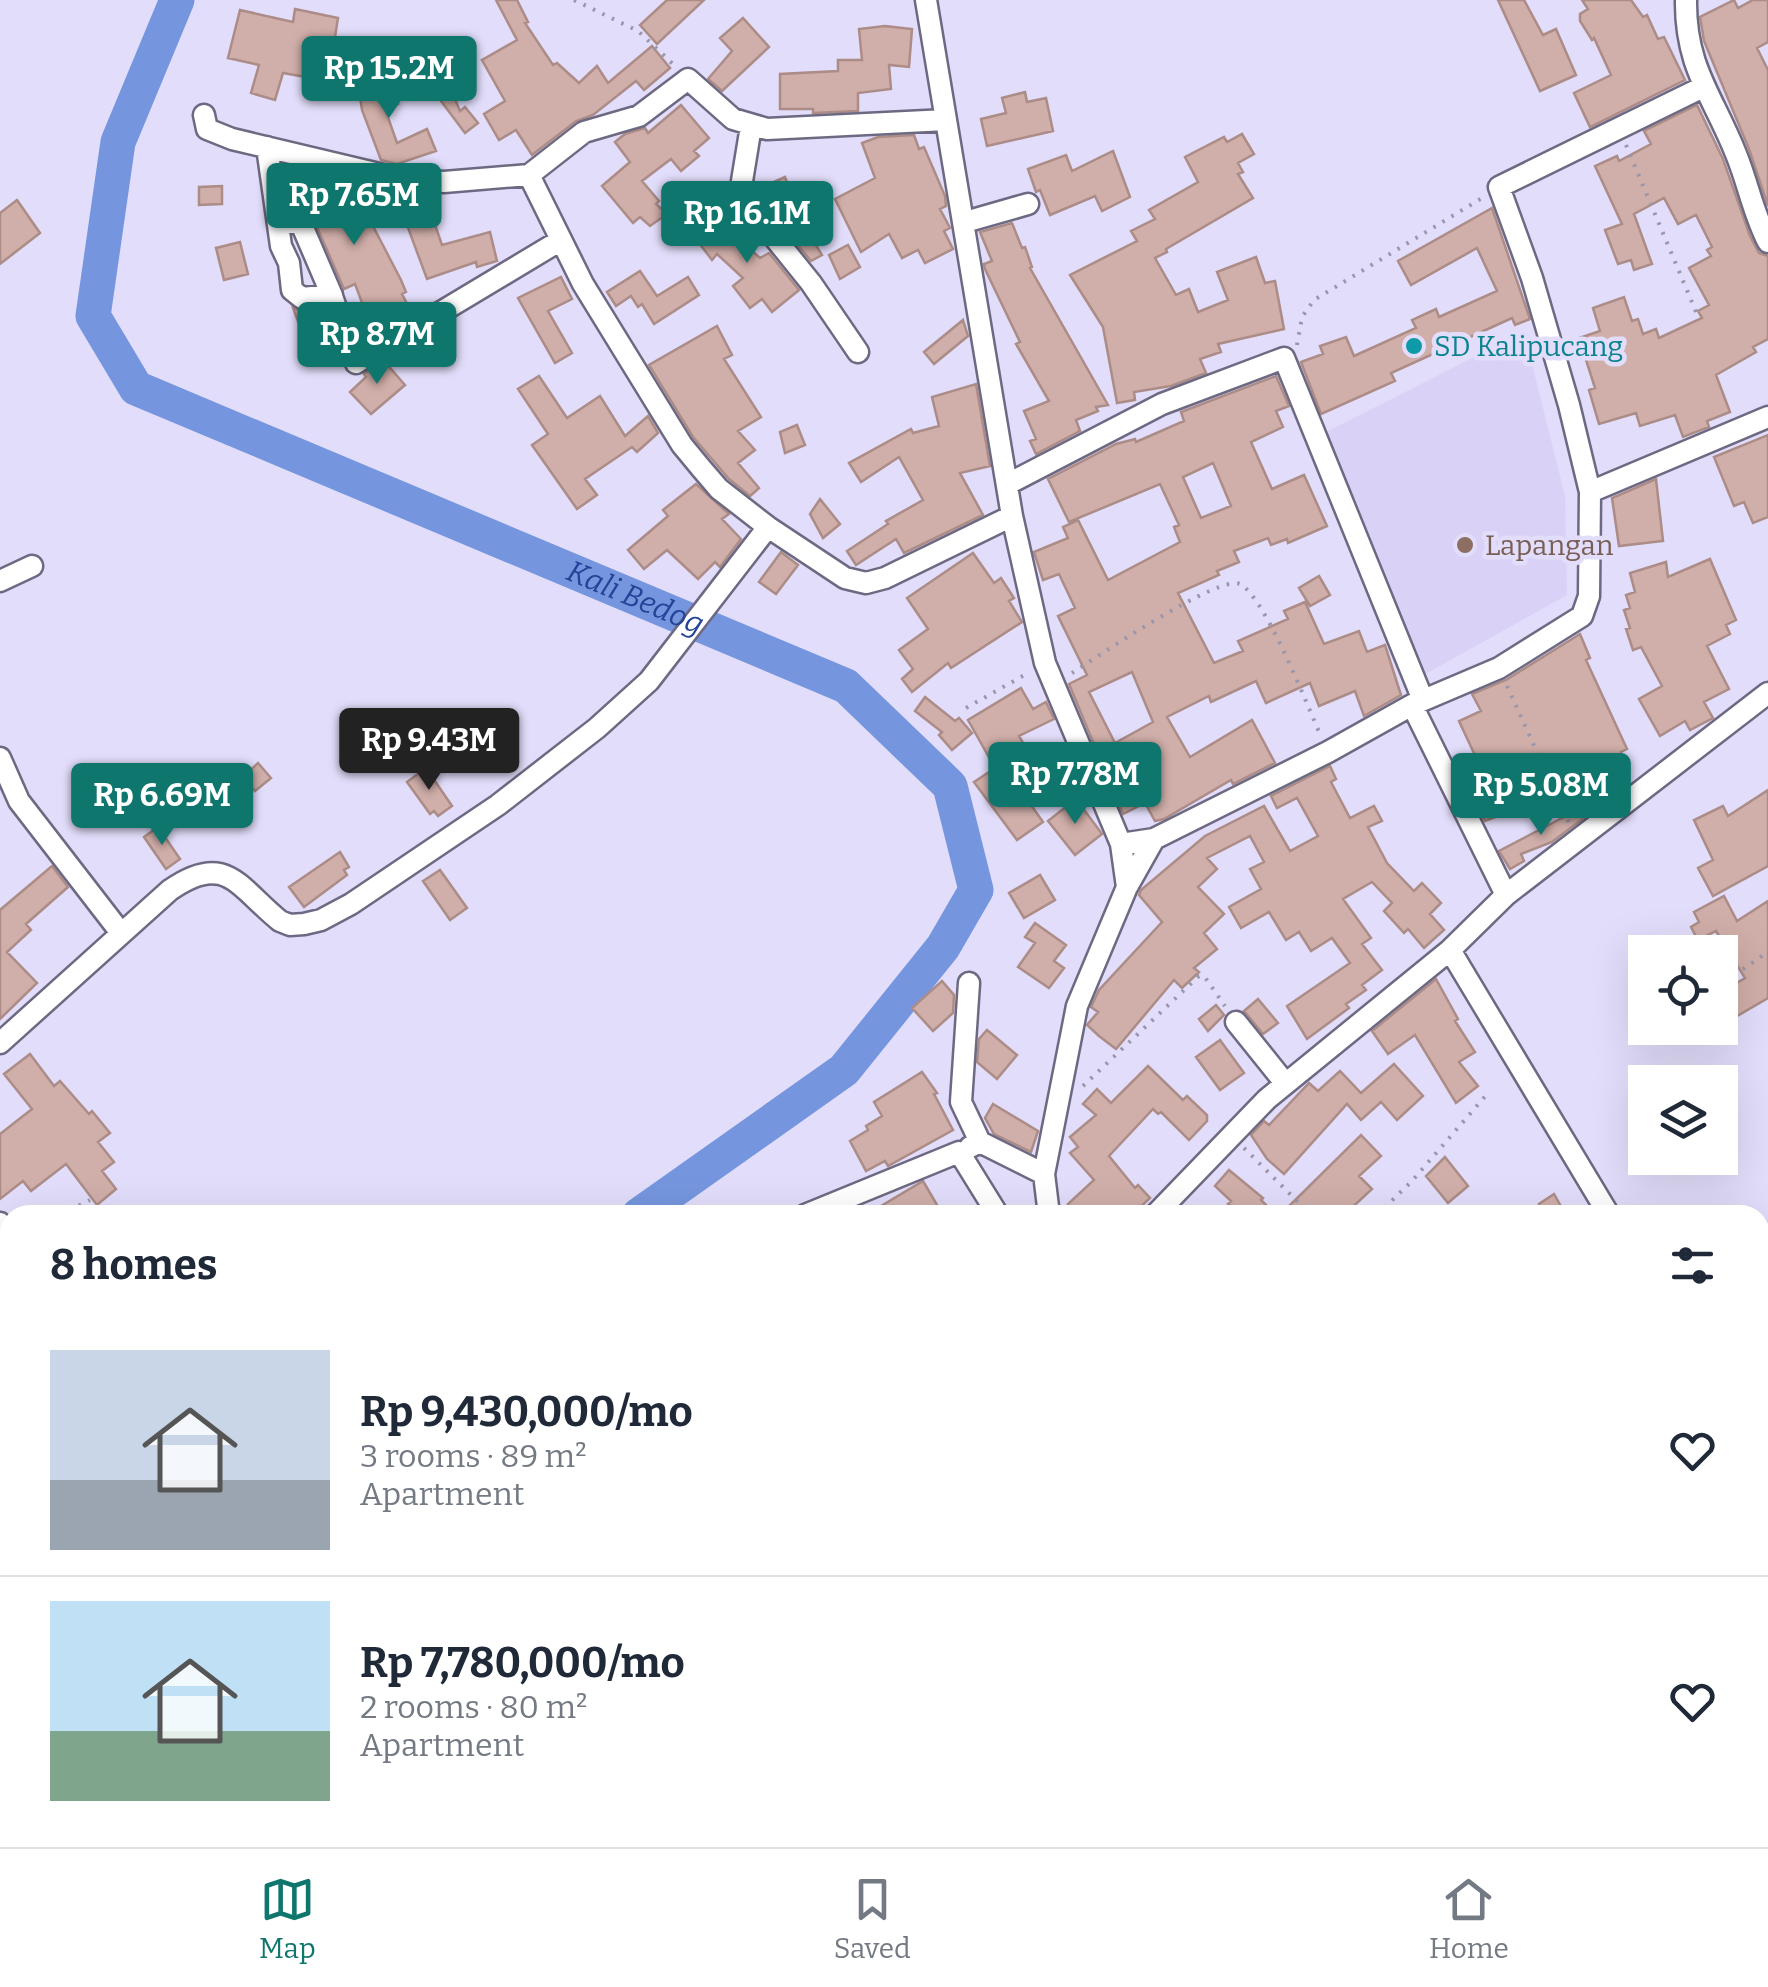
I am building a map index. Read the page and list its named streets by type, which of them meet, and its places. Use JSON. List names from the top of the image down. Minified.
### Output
{"water":["Kali Bedog"],"places":["SD Kalipucang","Lapangan"],"page":{"price":["Rp 15.2M","Rp 7.65M","Rp 16.1M","Rp 8.7M","Rp 9.43M","Rp 7.78M","Rp 5.08M","Rp 6.69M"],"heading":"8 homes","list":[{"name":"Rp 9,430,000/mo","note":"3 rooms · 89 m² · Apartment"},{"name":"Rp 7,780,000/mo","note":"2 rooms · 80 m² · Apartment"}],"tabs":["Map","Saved","Home"]}}
